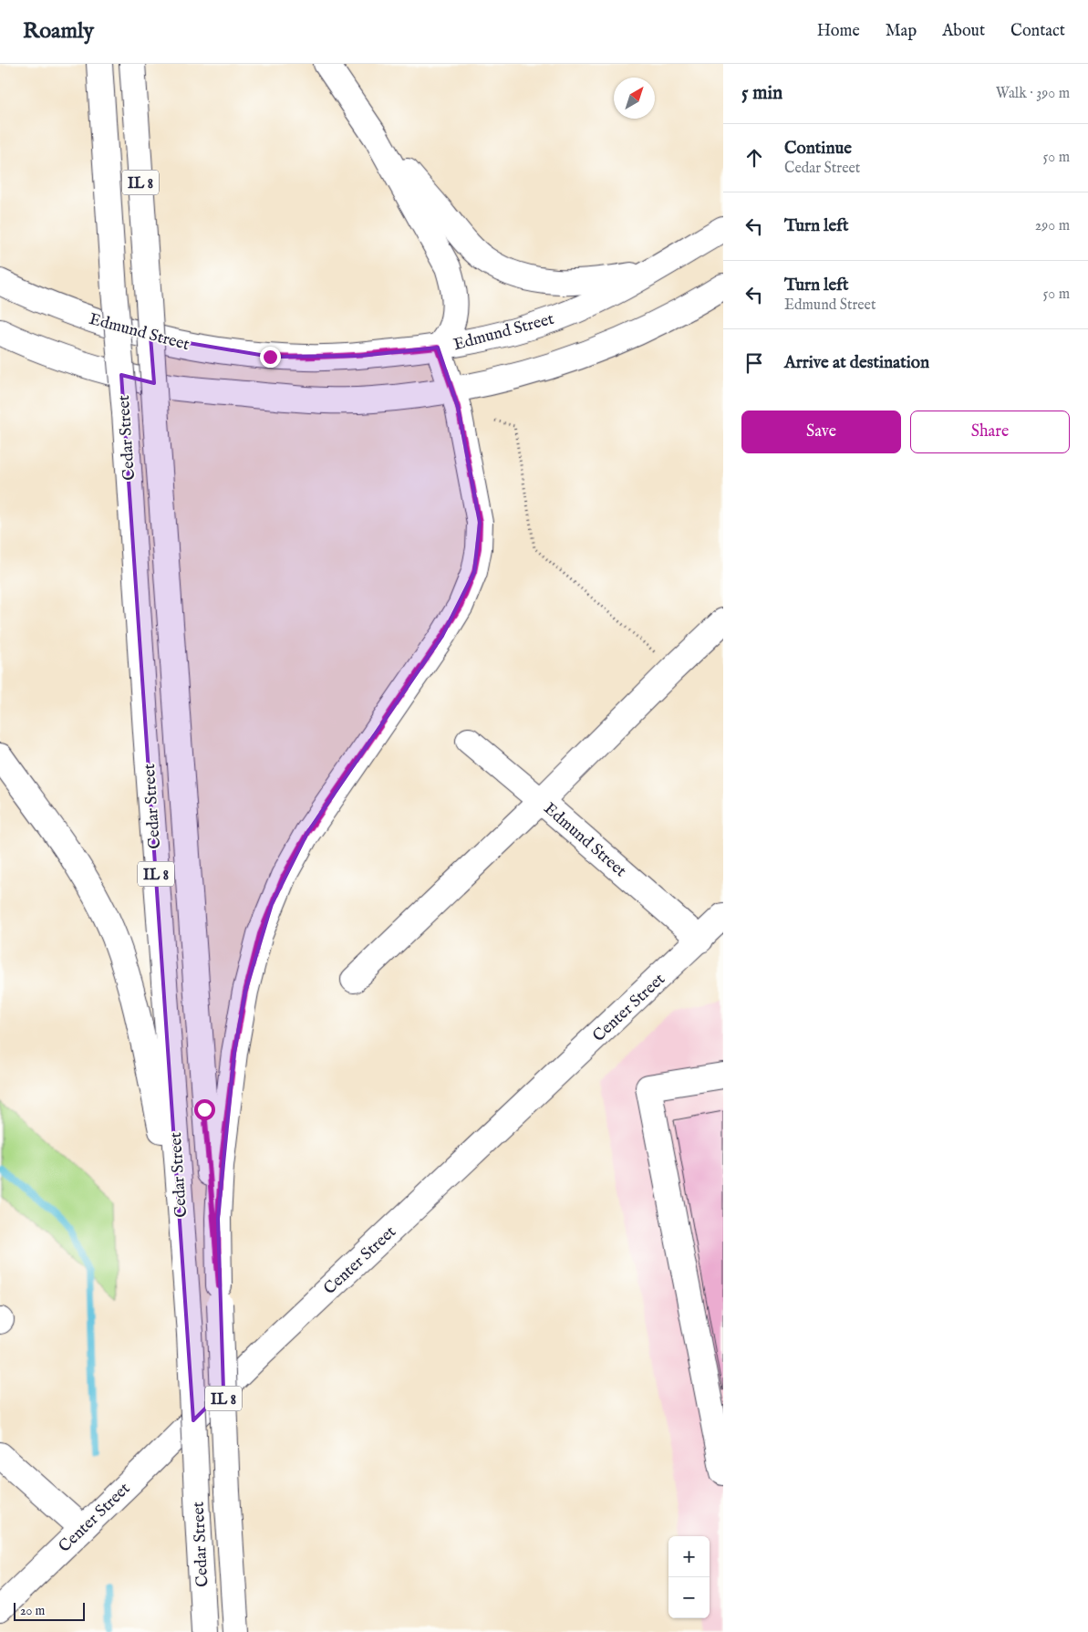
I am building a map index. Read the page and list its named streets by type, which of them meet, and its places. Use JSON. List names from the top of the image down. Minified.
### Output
{"streets":{"main road":["IL 8","Edmund Street","Cedar Street","Center Street"]},"crossings":[["Edmund Street","Center Street"]],"scale_bar":"20 m","north":"top right","page":{"header":"Roamly","nav":["Home","Map","About","Contact"],"heading":["5 min","Walk · 390 m"],"list":[["Continue","Cedar Street","50 m"],["Turn left","290 m"],["Turn left","Edmund Street","50 m"],"Arrive at destination"],"buttons":["Save","Share"],"map_buttons":["+","−"],"scale":"20 m"}}
